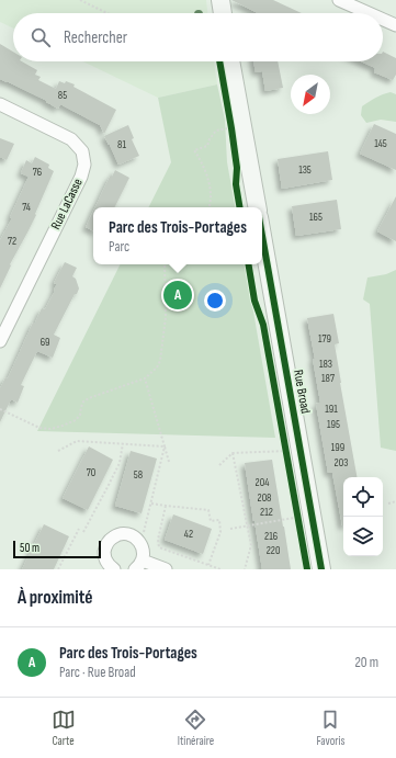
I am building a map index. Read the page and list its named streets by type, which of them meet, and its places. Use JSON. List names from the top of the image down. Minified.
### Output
{"streets":{"street":["Rue LaCasse","Rue Broad"]},"house_numbers":["85","145","81","135","76","74","165","72","179","69","183","187","191","195","199","203","70","58","204","208","212","42","216","220"],"scale_bar":"50 m","north":"bottom left","page":{"search":"Rechercher","popup":["Parc des Trois-Portages","Parc"],"pins":"A","scale":"50 m","heading":"À proximité","list":[{"mark":"A","name":"Parc des Trois-Portages","note":"Parc · Rue Broad","value":"20 m"}],"nav":["Carte","Itinéraire","Favoris"]}}
